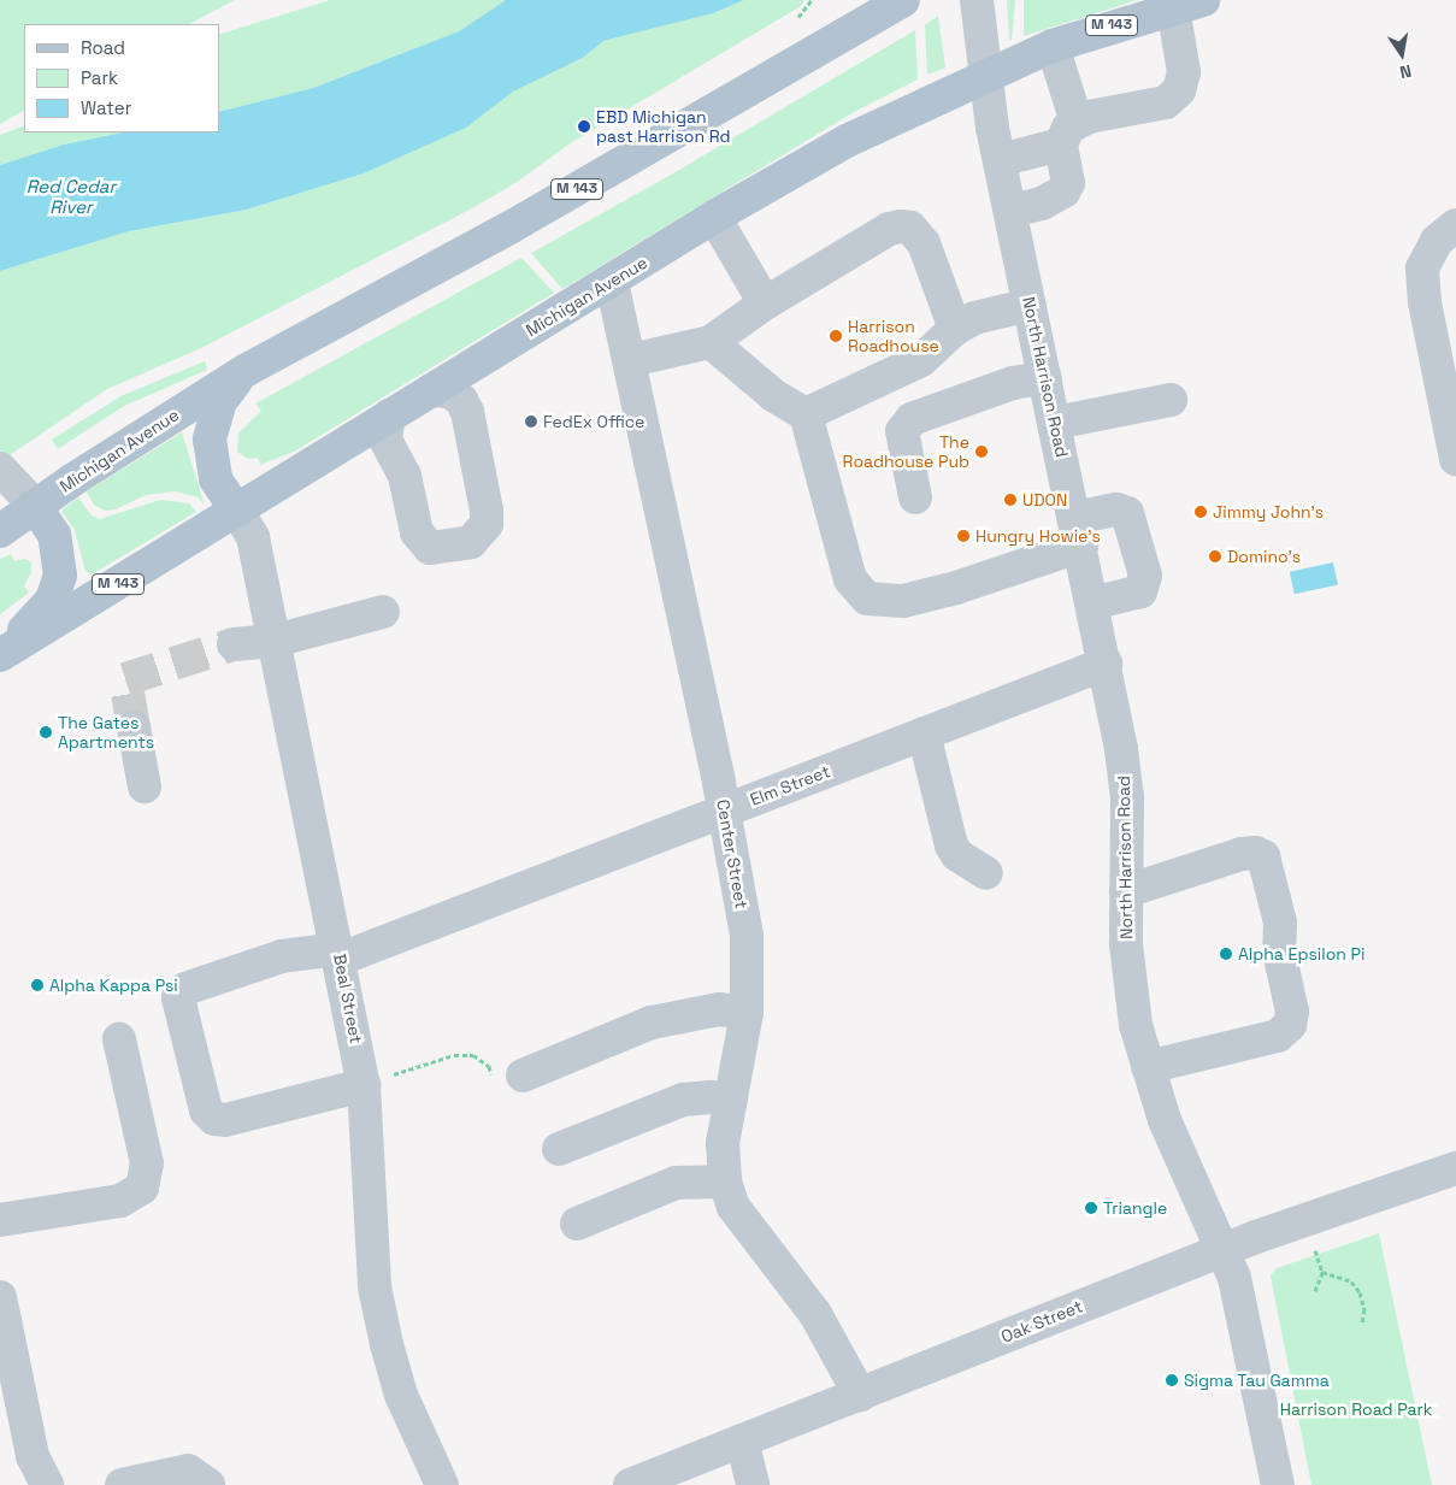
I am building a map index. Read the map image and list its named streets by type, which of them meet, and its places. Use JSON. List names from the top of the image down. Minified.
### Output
{"streets":{"main road":["M 143","Michigan Avenue"],"street":["North Harrison Road","Elm Street","Center Street","Beal Street","Oak Street"]},"crossings":[["Michigan Avenue","North Harrison Road"],["Michigan Avenue","Center Street"],["Michigan Avenue","Beal Street"],["North Harrison Road","Elm Street"],["North Harrison Road","Oak Street"],["Elm Street","Center Street"],["Elm Street","Beal Street"],["Center Street","Oak Street"]],"water":["Red Cedar River"],"parks":["Harrison Road Park"],"places":["EBD Michigan past Harrison Rd","Harrison Roadhouse","FedEx Office","The Roadhouse Pub","UDON","Jimmy John's","Hungry Howie's","Domino's","The Gates Apartments","Alpha Epsilon Pi","Alpha Kappa Psi","Triangle","Sigma Tau Gamma"],"legend":["Road","Park","Water"],"north":"bottom"}
